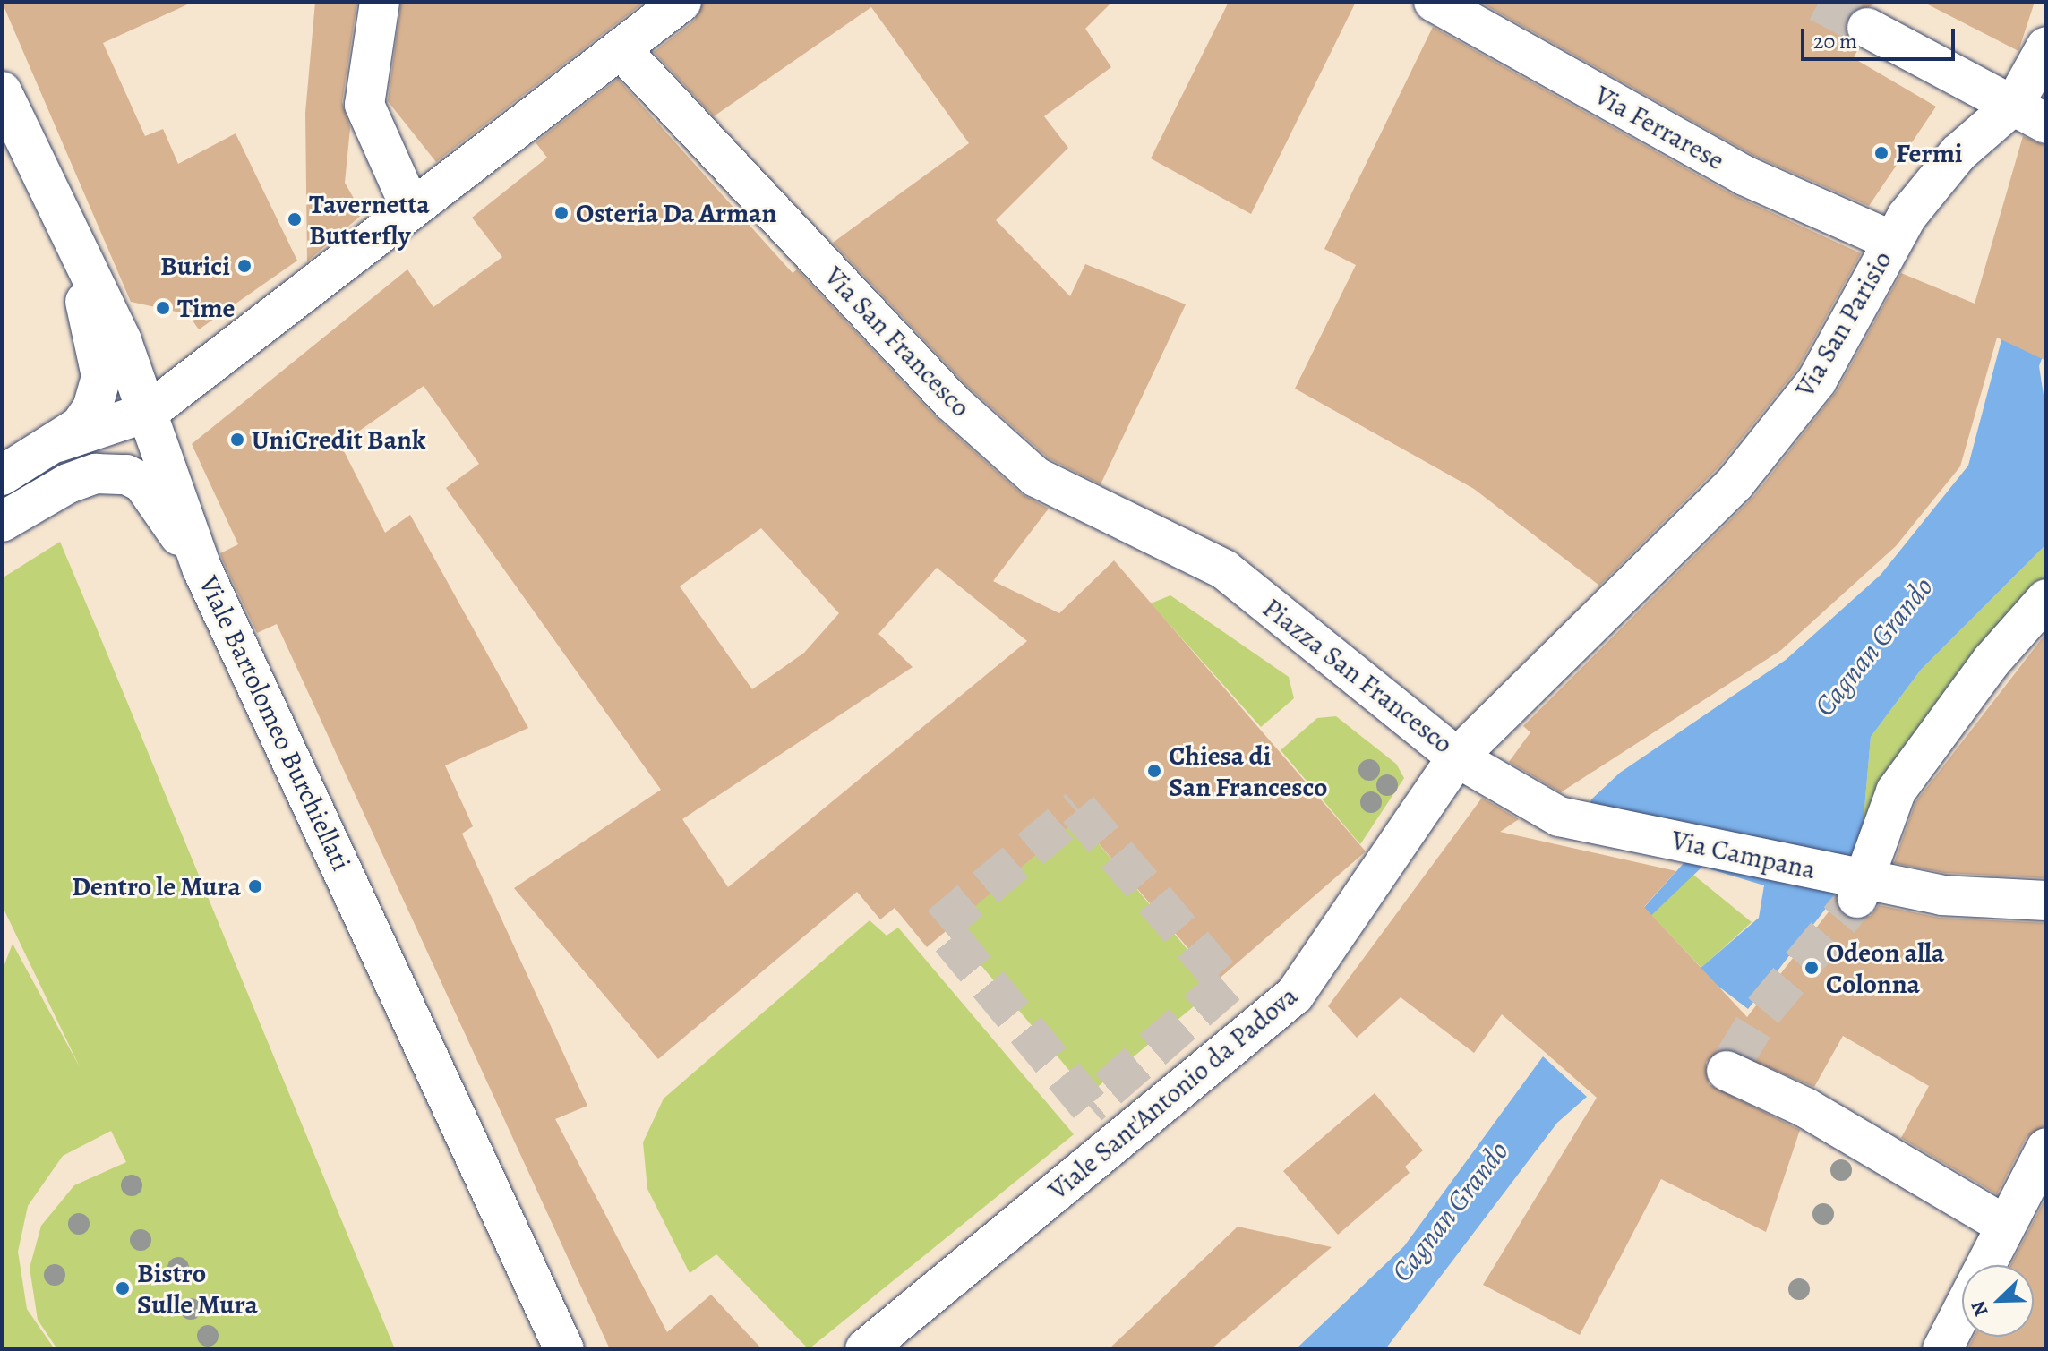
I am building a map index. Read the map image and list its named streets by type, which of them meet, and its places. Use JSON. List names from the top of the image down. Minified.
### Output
{"streets":{"street":["Via Ferrarese","Via San Parisio","Via San Francesco","Piazza San Francesco","Viale Bartolomeo Burchiellati","Via Campana","Viale Sant'Antonio da Padova"]},"crossings":[["Via Ferrarese","Via San Parisio"],["Via San Parisio","Piazza San Francesco"],["Via San Francesco","Piazza San Francesco"],["Piazza San Francesco","Via Campana"],["Piazza San Francesco","Viale Sant'Antonio da Padova"],["Via Campana","Viale Sant'Antonio da Padova"]],"water":["Cagnan Grando"],"places":["Fermi","Osteria Da Arman","Tavernetta Butterfly","Burici","Time","UniCredit Bank","Chiesa di San Francesco","Dentro le Mura","Odeon alla Colonna","Bistro Sulle Mura"],"scale_bar":"20 m","north":"bottom left"}
